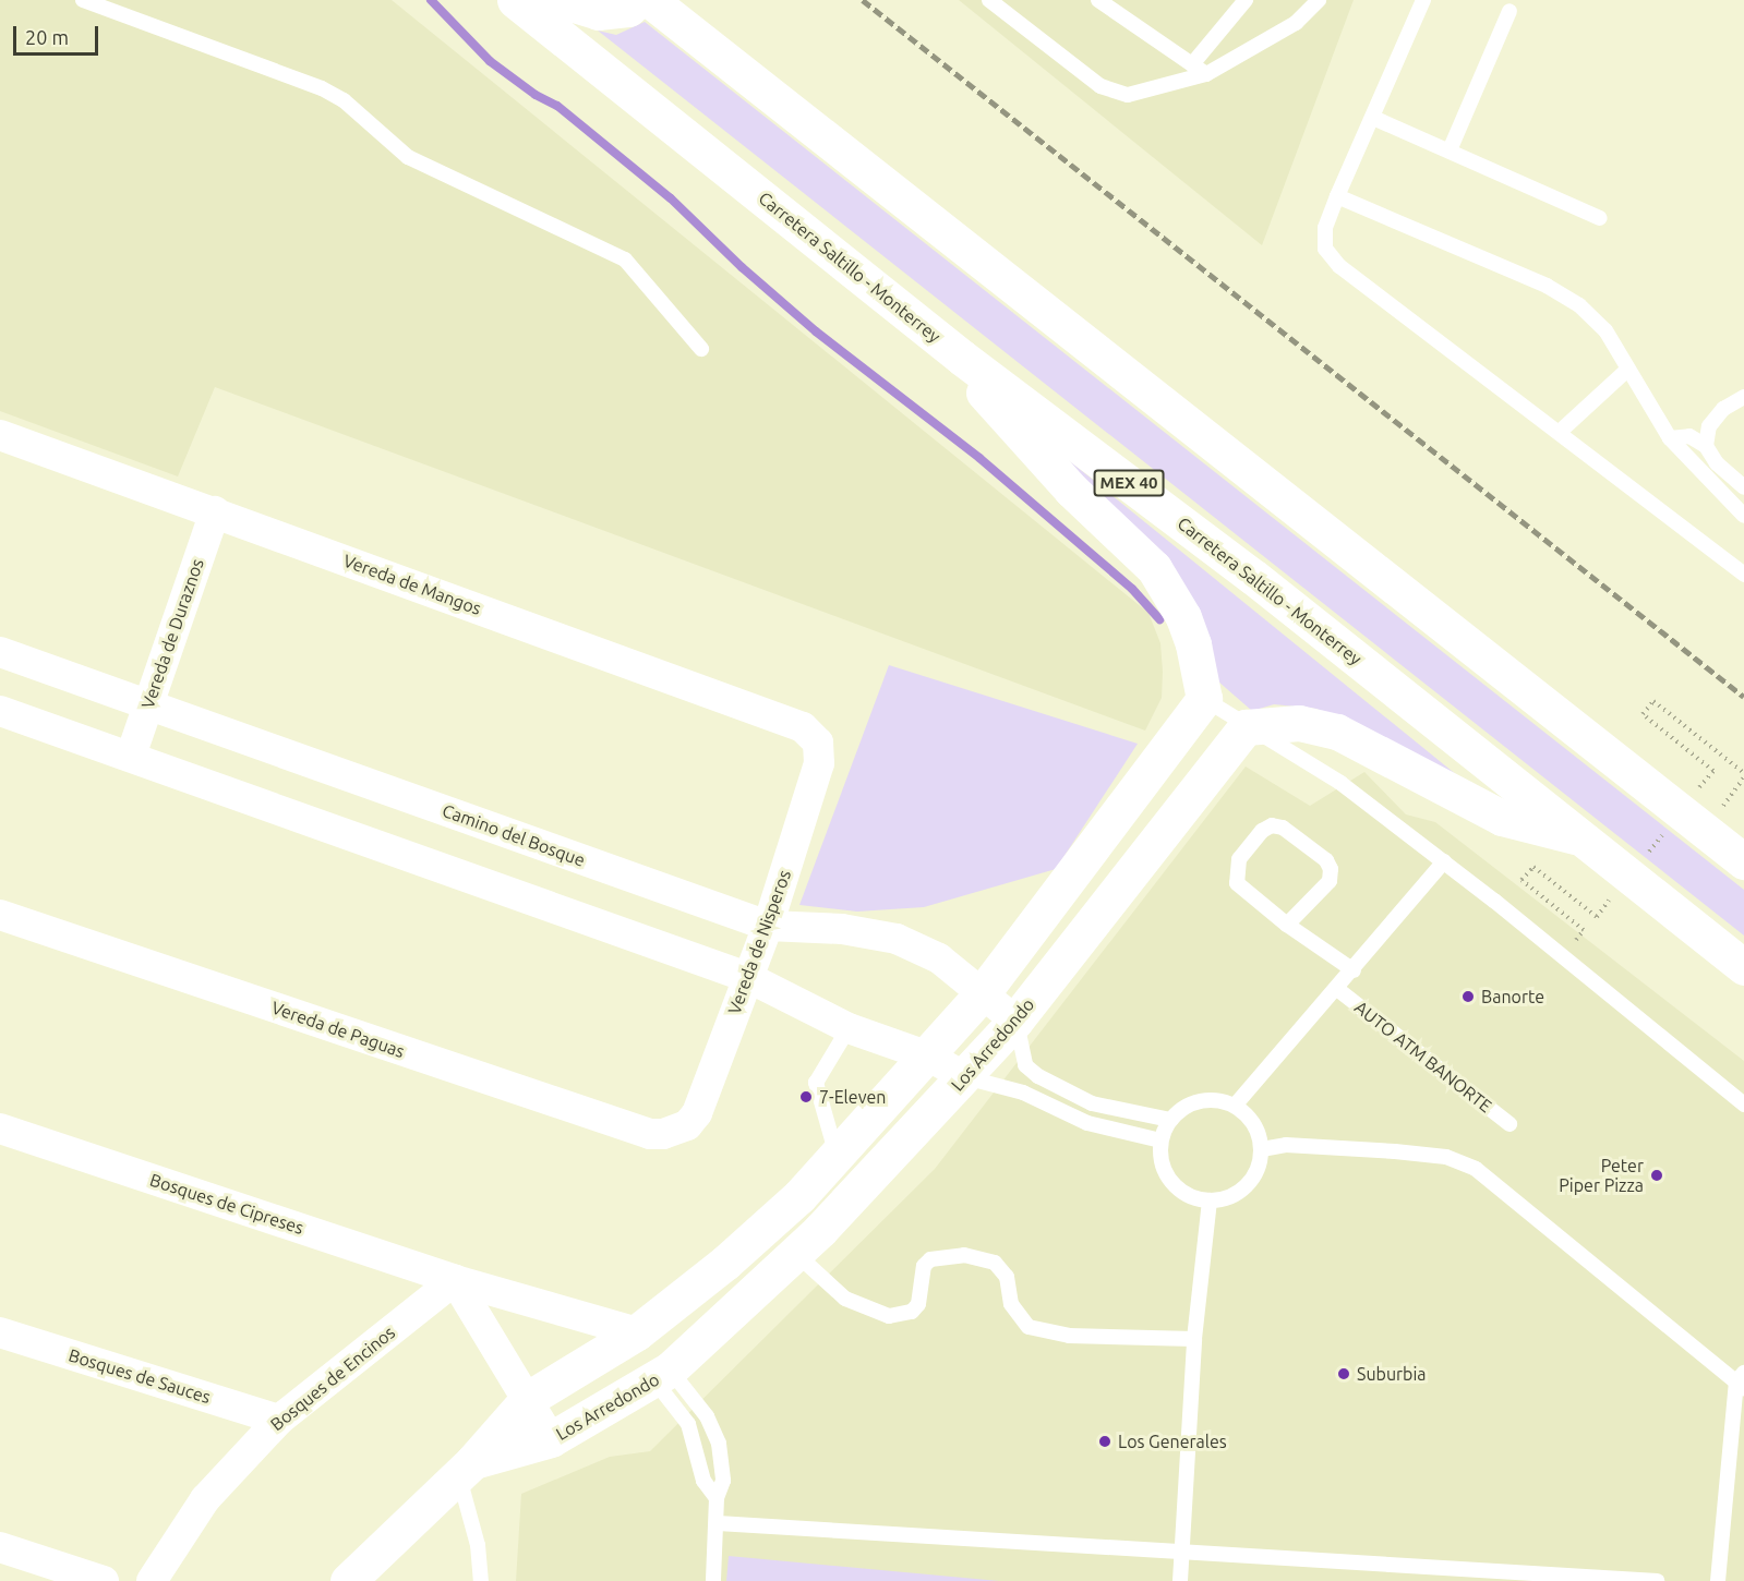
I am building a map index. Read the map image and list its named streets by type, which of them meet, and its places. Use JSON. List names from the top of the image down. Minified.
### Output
{"streets":{"main road":["Carretera Saltillo - Monterrey","MEX 40","Los Arredondo"],"street":["Vereda de Mangos","Vereda de Duraznos","Camino del Bosque","Vereda de Nisperos","Vereda de Paguas","Bosques de Cipreses","Bosques de Sauces","Bosques de Encinos"],"lane":["AUTO ATM BANORTE"]},"crossings":[["Vereda de Mangos","Vereda de Duraznos"],["Vereda de Mangos","Vereda de Nisperos"],["Vereda de Duraznos","Camino del Bosque"],["Camino del Bosque","Vereda de Nisperos"],["Camino del Bosque","Los Arredondo"],["Vereda de Nisperos","Vereda de Paguas"],["Bosques de Cipreses","Bosques de Encinos"],["Bosques de Sauces","Bosques de Encinos"]],"places":["Banorte","7-Eleven","Peter Piper Pizza","Suburbia","Los Generales"],"scale_bar":"20 m"}
